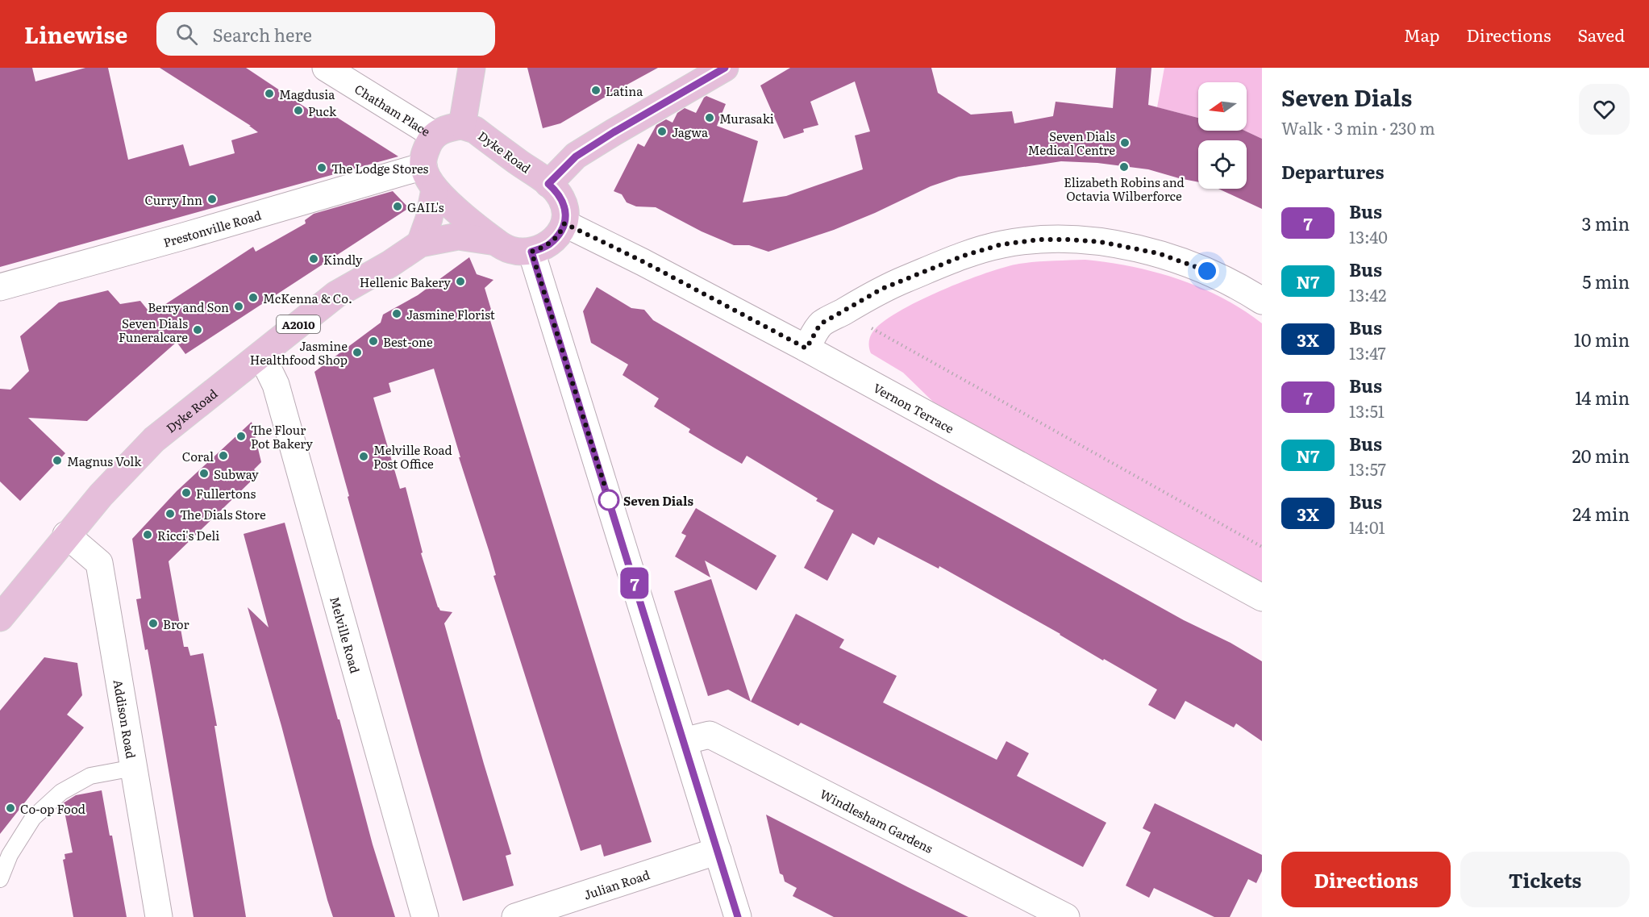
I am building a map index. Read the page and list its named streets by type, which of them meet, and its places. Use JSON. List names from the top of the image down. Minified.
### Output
{"streets":{"main road":["Dyke Road","A2010"],"street":["Chatham Place","Prestonville Road","Vernon Terrace","Melville Road","Addison Road","Windlesham Gardens","Julian Road"]},"crossings":[["Dyke Road","Prestonville Road"],["Dyke Road","Vernon Terrace"],["Dyke Road","Melville Road"],["Dyke Road","Addison Road"]],"places":["Latina","Magdusia","Puck","Murasaki","Jagwa","Seven Dials Medical Centre","Elizabeth Robins and Octavia Wilberforce","The Lodge Stores","Curry Inn","GAIL's","Kindly","Hellenic Bakery","McKenna & Co.","Berry and Son","Jasmine Florist","Seven Dials Funeralcare","Best-one","Jasmine Healthfood Shop","The Flour Pot Bakery","Coral","Melville Road Post Office","Magnus Volk","Subway","Fullertons","Seven Dials","The Dials Store","Ricci's Deli","Bror","Co-op Food"],"lines":["bus line 7"],"north":"left","page":{"header":"Linewise","search":"Search here","nav":["Map","Directions","Saved"],"on_map":"7","heading":[["Seven Dials","Walk · 3 min · 230 m"],"Departures"],"list":[{"mark":"7","name":"Bus","note":"13:40","value":"3 min"},{"mark":"N7","name":"Bus","note":"13:42","value":"5 min"},{"mark":"3X","name":"Bus","note":"13:47","value":"10 min"},{"mark":"7","name":"Bus","note":"13:51","value":"14 min"},{"mark":"N7","name":"Bus","note":"13:57","value":"20 min"},{"mark":"3X","name":"Bus","note":"14:01","value":"24 min"}],"buttons":["Directions","Tickets"]}}
